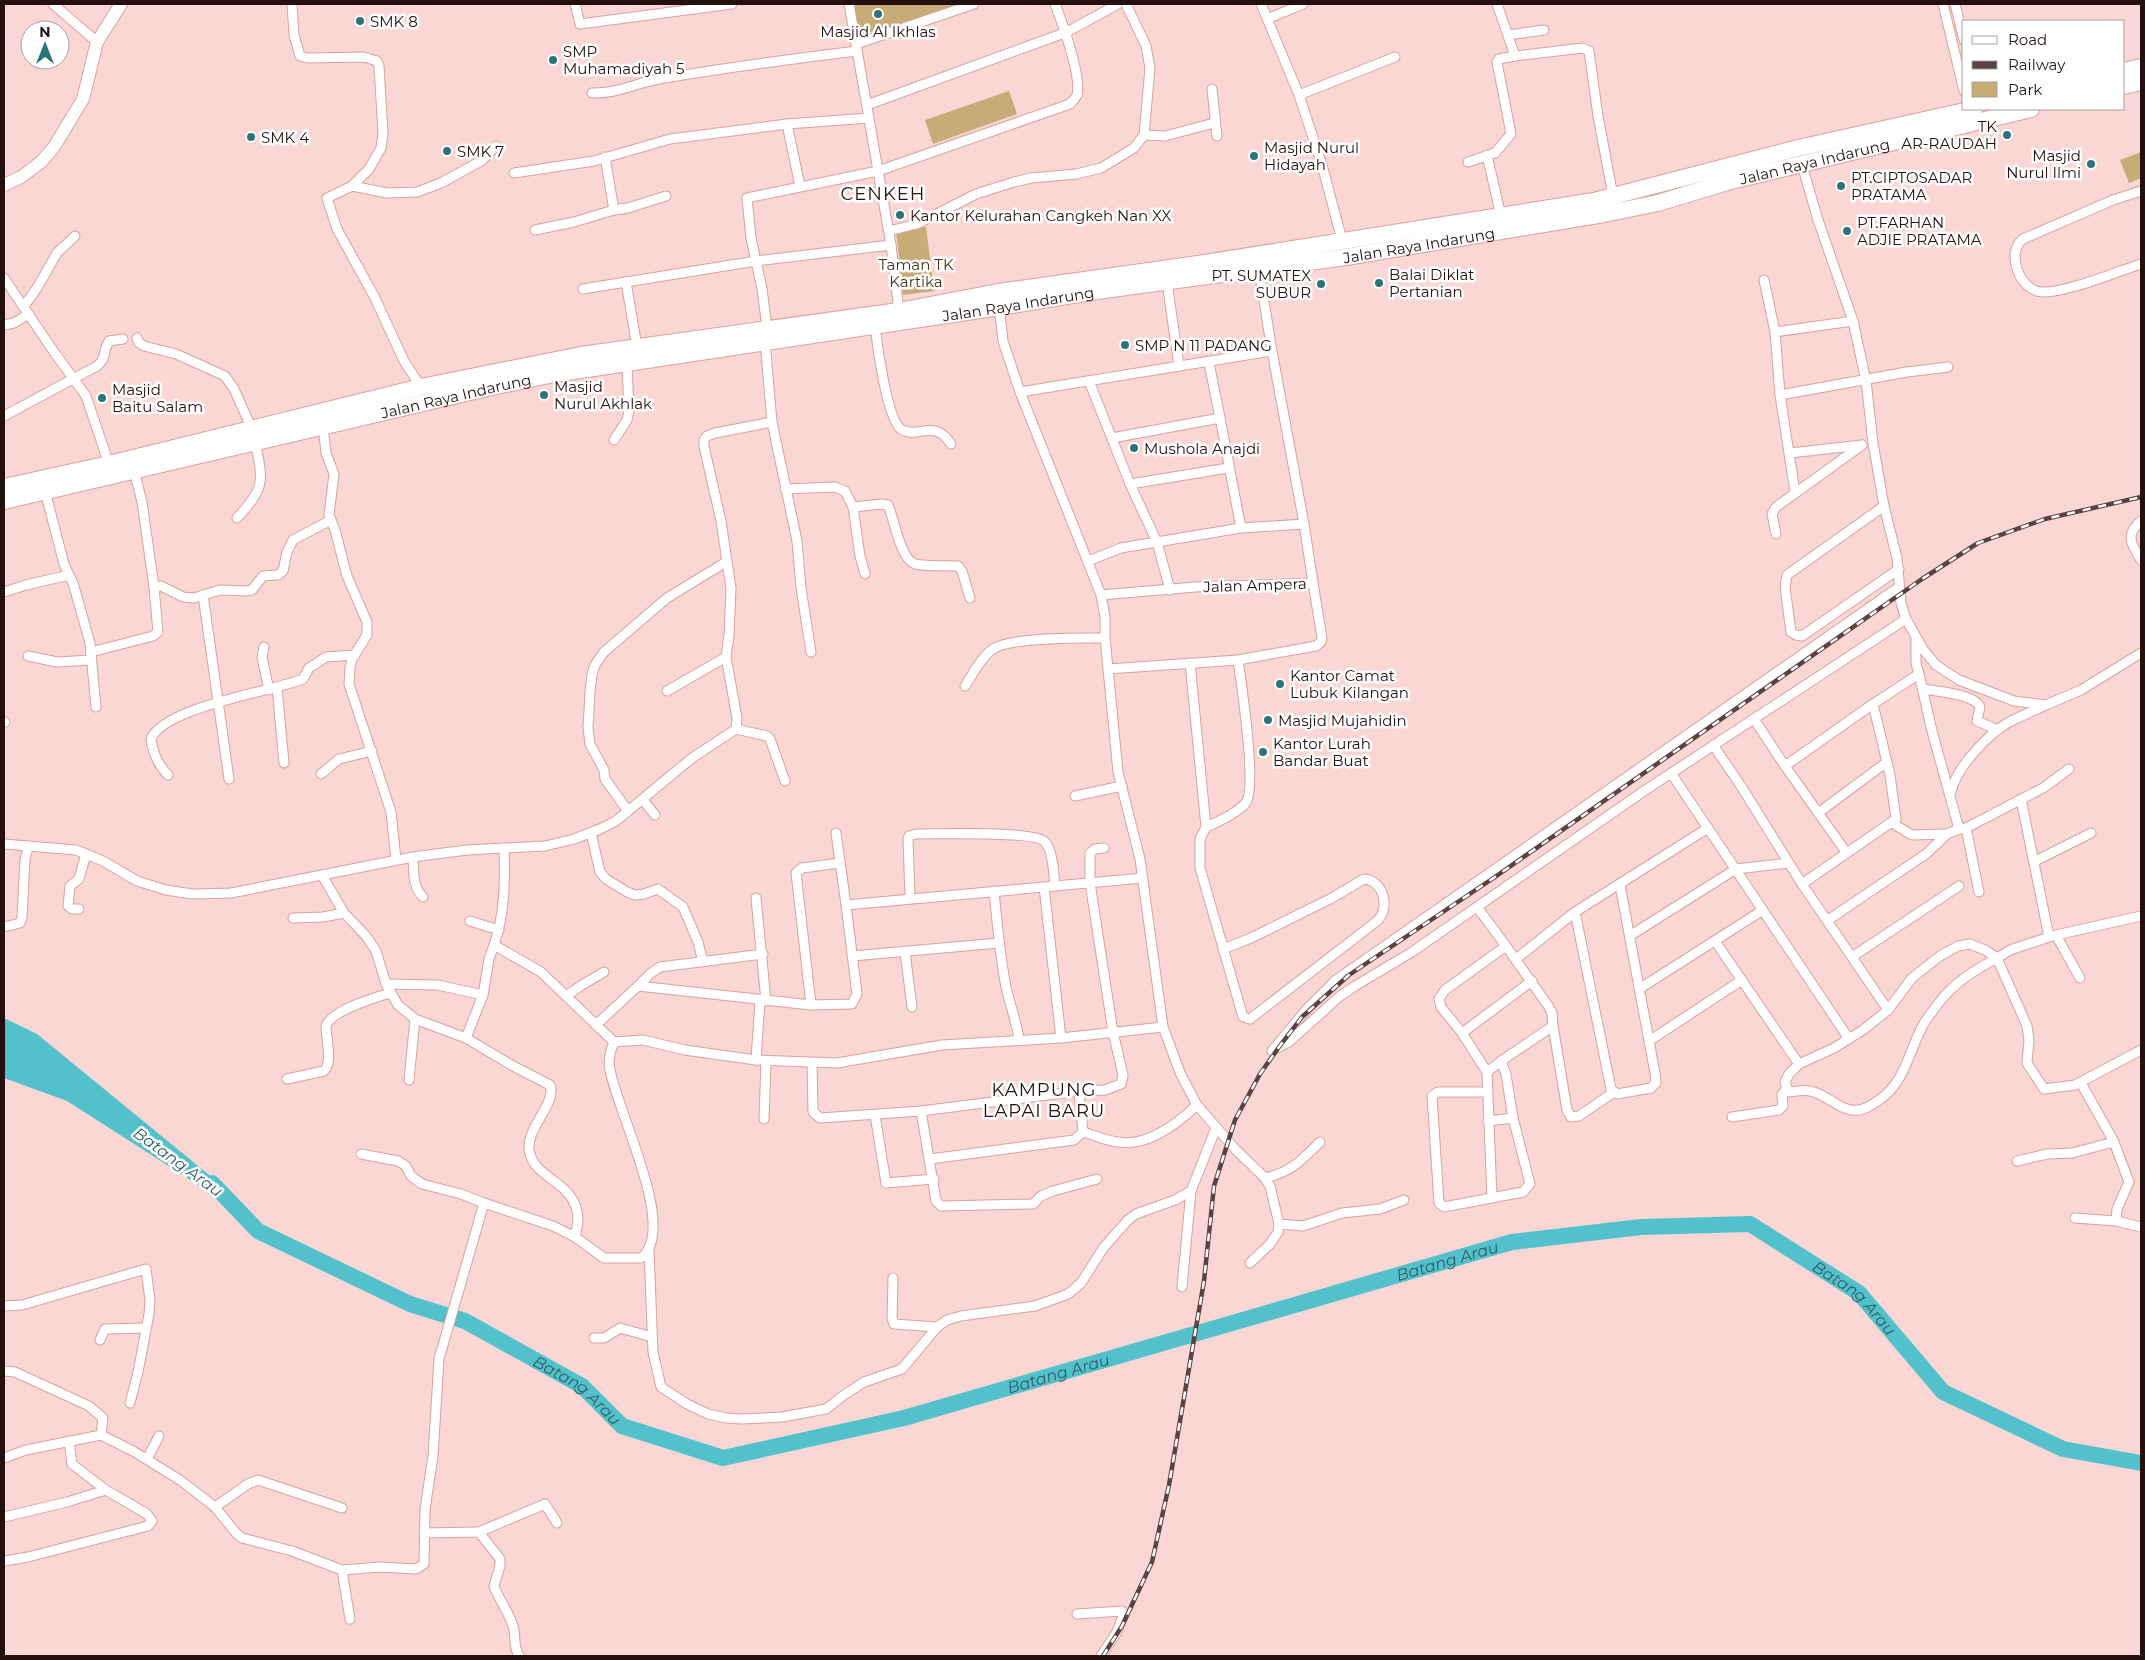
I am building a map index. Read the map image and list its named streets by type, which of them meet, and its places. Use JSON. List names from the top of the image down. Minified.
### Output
{"streets":{"highway":["Jalan Raya Indarung"],"street":["Jalan Ampera"]},"districts":["CENKEH","KAMPUNG LAPAI BARU"],"water":["Batang Arau"],"parks":["Taman TK Kartika"],"places":["Masjid Al Ikhlas","SMK 8","SMP Muhamadiyah 5","TK AR-RAUDAH","SMK 4","SMK 7","Masjid Nurul Hidayah","Masjid Nurul Ilmi","PT.CIPTOSADAR PRATAMA","Kantor Kelurahan Cangkeh Nan XX","PT.FARHAN ADJIE PRATAMA","Balai Diklat Pertanian","PT. SUMATEX SUBUR","SMP N 11 PADANG","Masjid Nurul Akhlak","Masjid Baitu Salam","Mushola Anajdi","Kantor Camat Lubuk Kilangan","Masjid Mujahidin","Kantor Lurah Bandar Buat"],"legend":["Road","Railway","Park"],"north":"top"}
